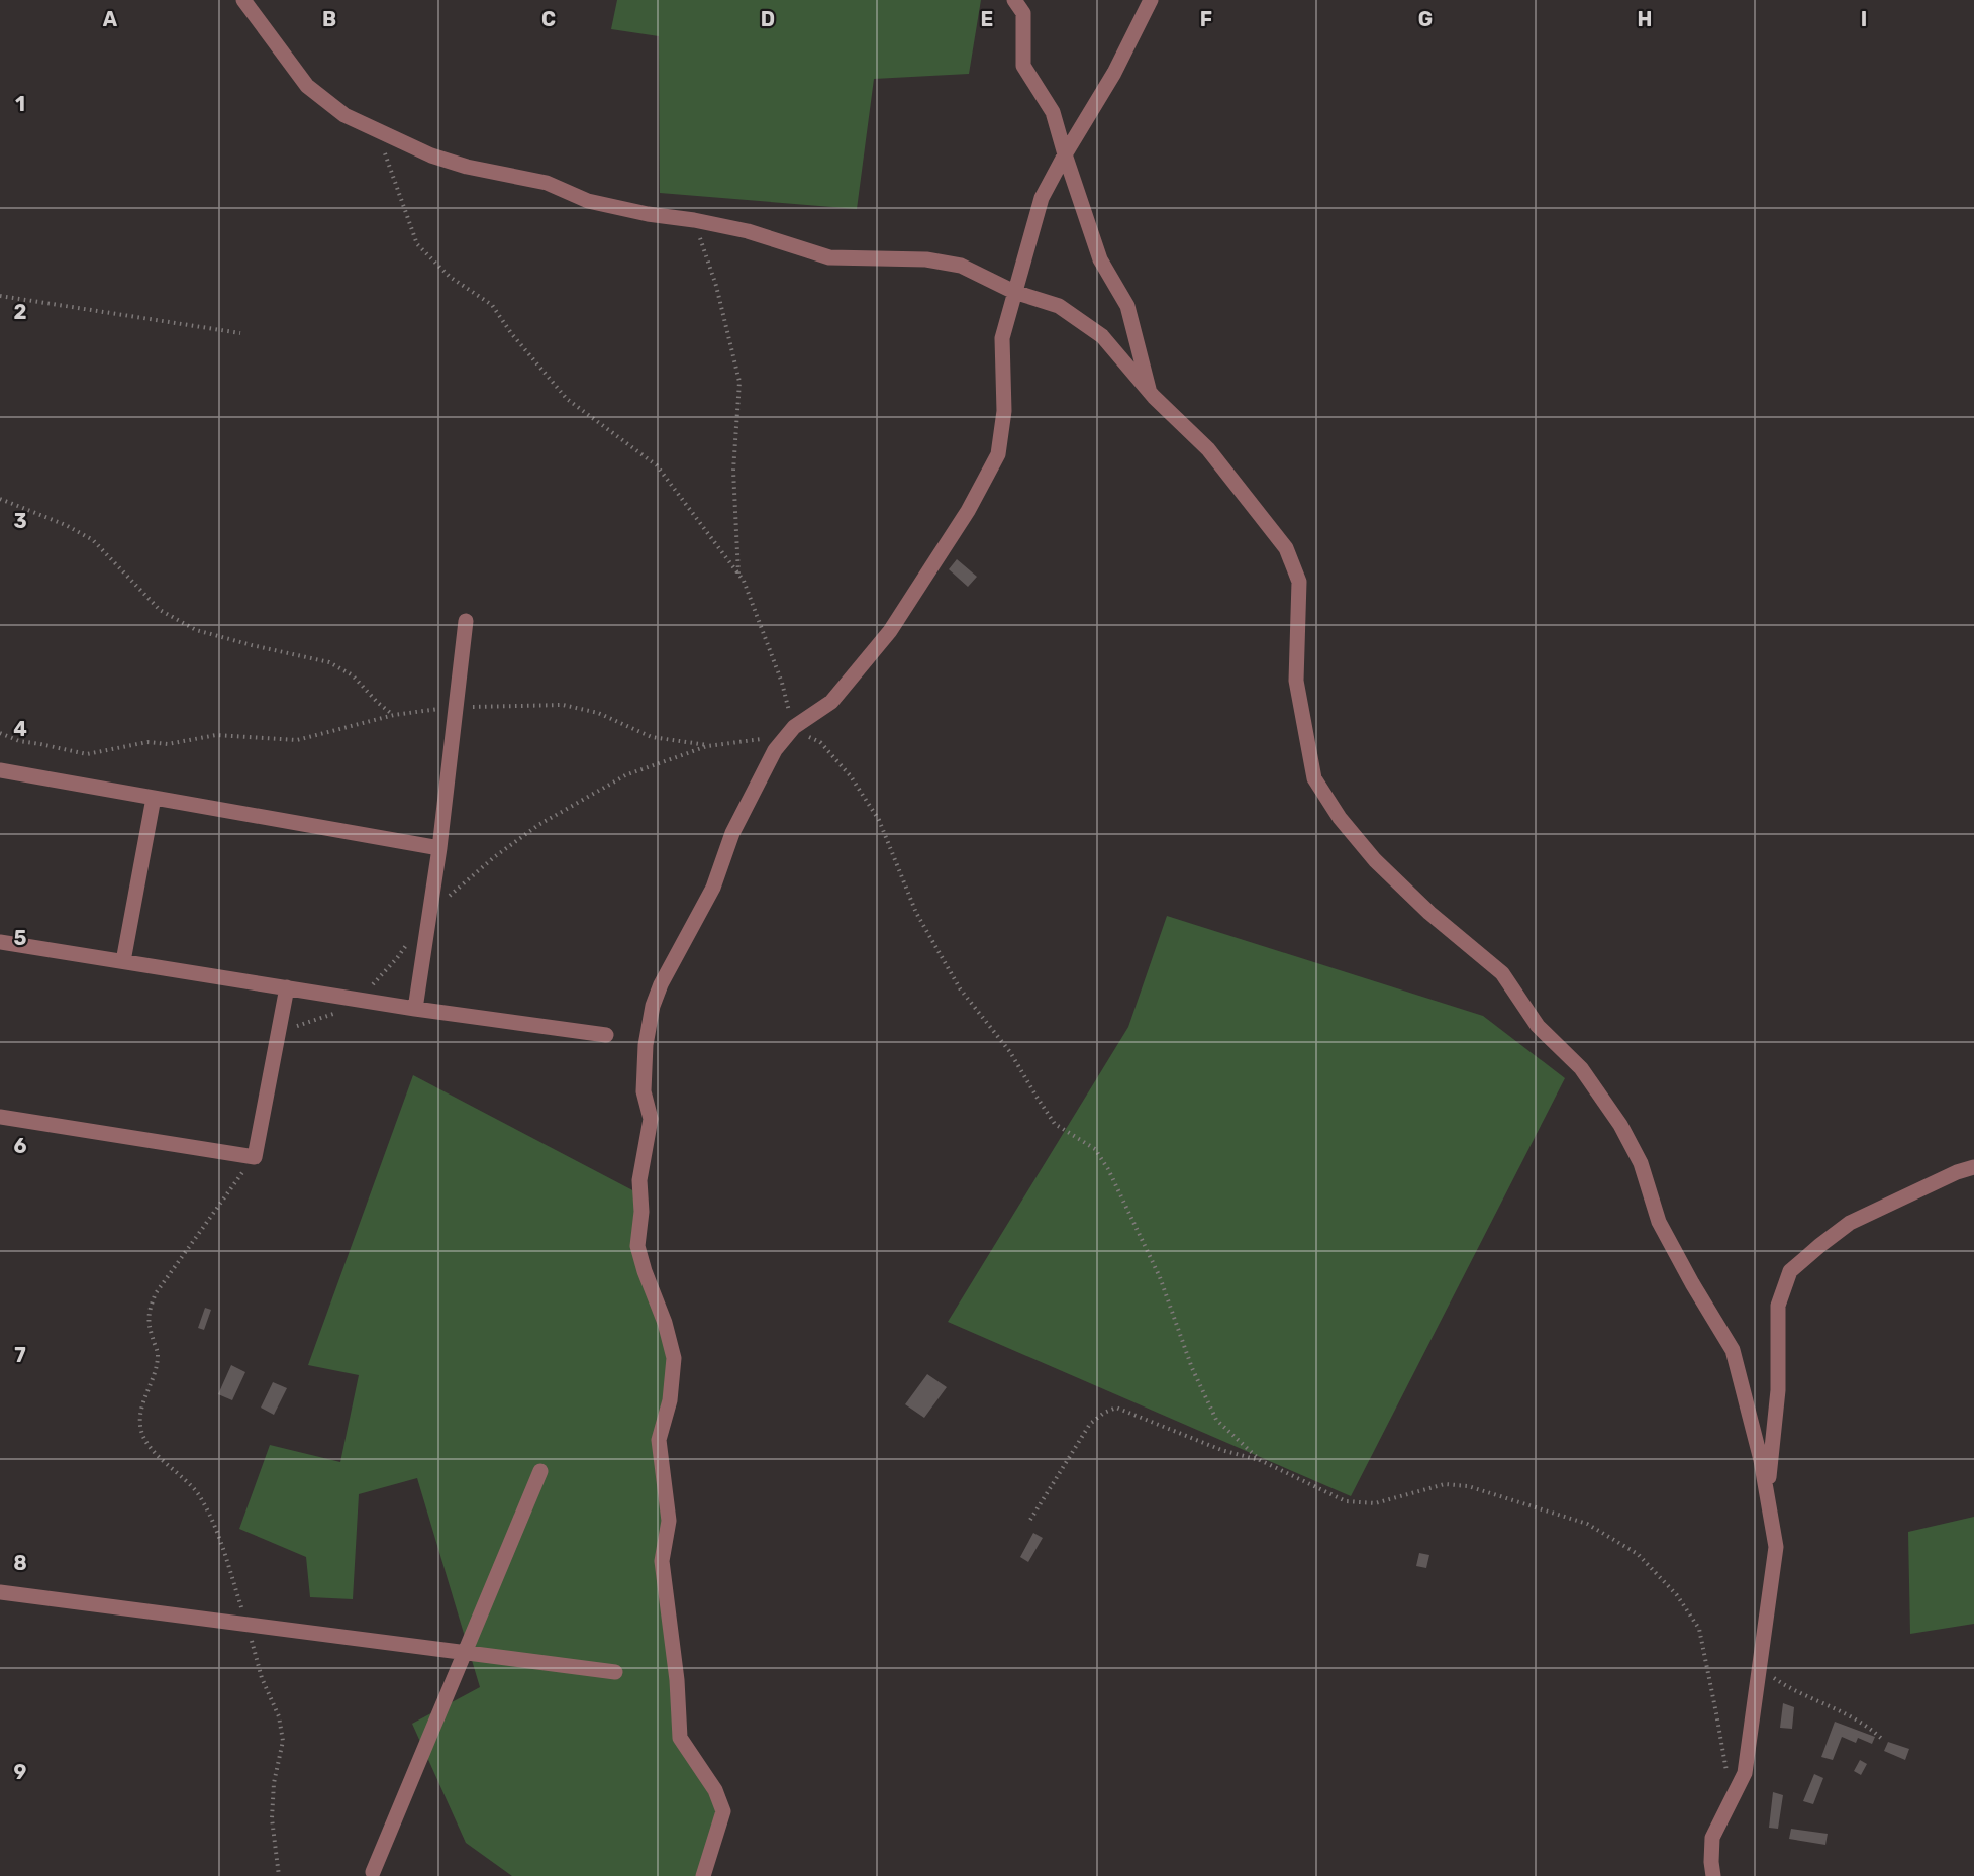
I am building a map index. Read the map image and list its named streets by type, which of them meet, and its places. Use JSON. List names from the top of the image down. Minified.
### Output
{"grid":{"columns":["A","B","C","D","E","F","G","H","I"],"rows":["1","2","3","4","5","6","7","8","9"]}}
